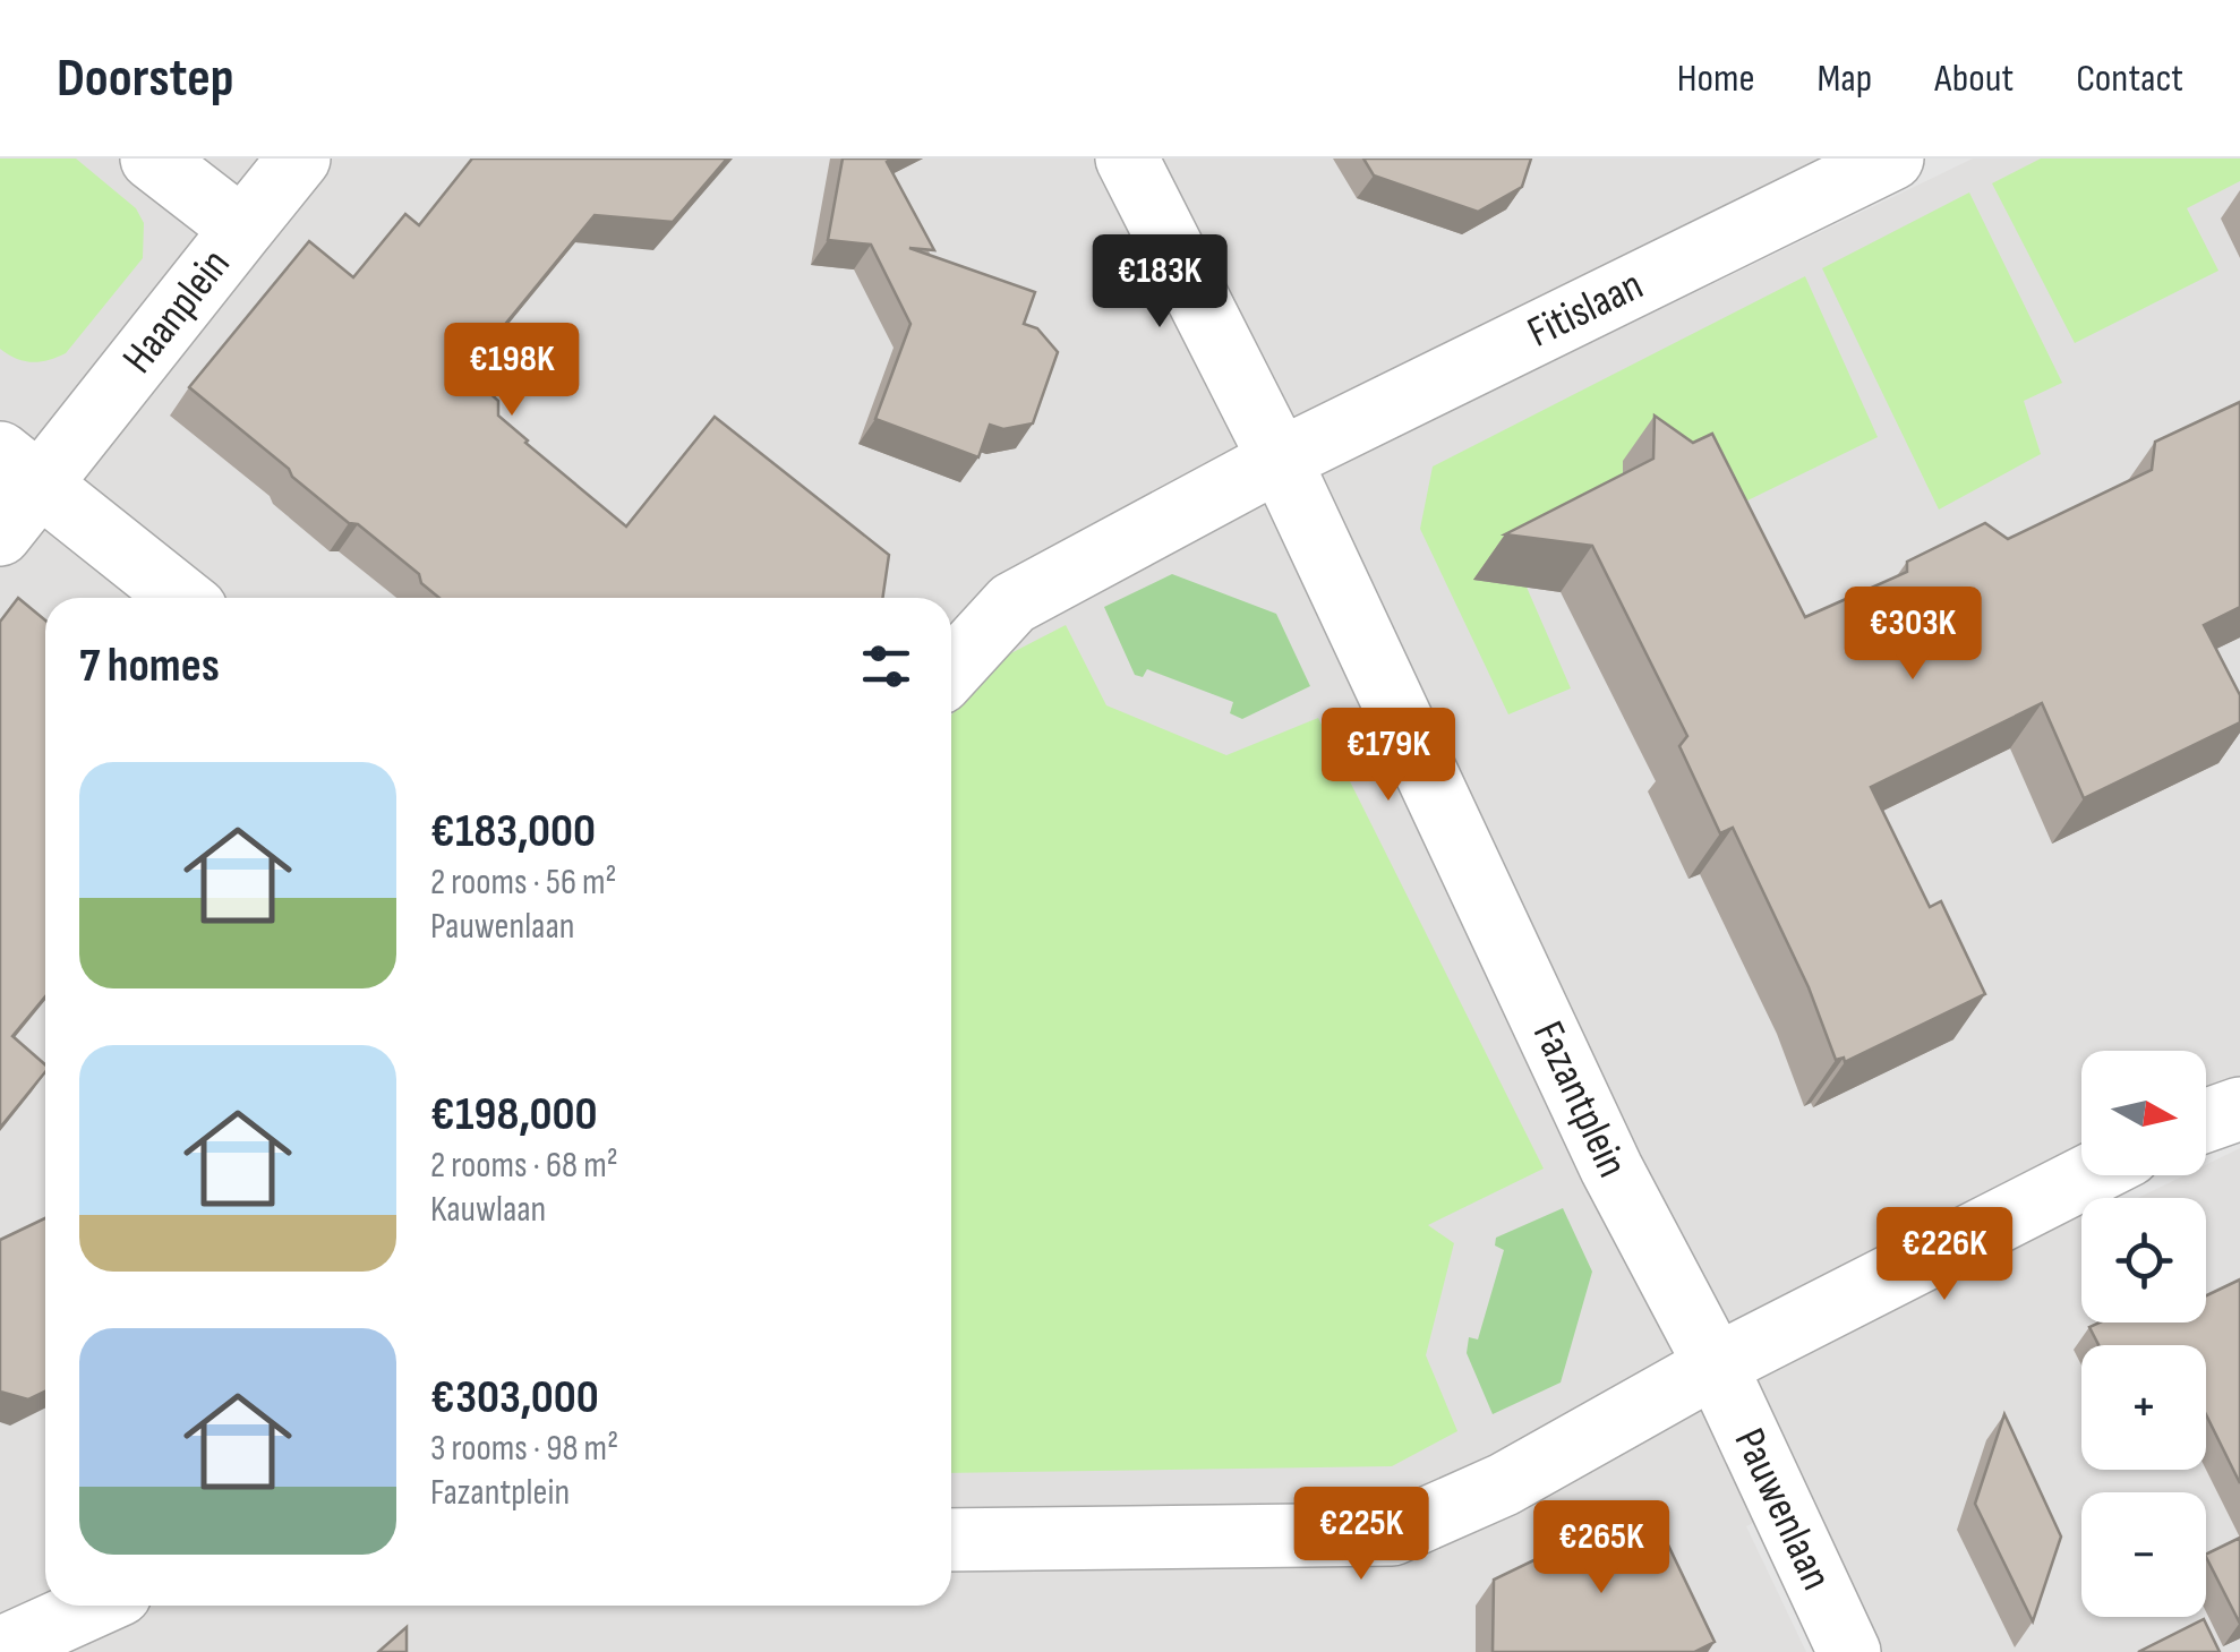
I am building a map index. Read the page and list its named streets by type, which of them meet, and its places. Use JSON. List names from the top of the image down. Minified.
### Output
{"streets":{"street":["Fitislaan","Haanplein","Fazantplein","Pauwenlaan"]},"crossings":[["Fitislaan","Fazantplein"],["Fazantplein","Pauwenlaan"]],"north":"right","page":{"header":"Doorstep","nav":["Home","Map","About","Contact"],"price":["€183K","€198K","€303K","€179K","€226K","€225K","€265K"],"heading":"7 homes","list":[{"name":"€183,000","note":"2 rooms · 56 m² · Pauwenlaan"},{"name":"€198,000","note":"2 rooms · 68 m² · Kauwlaan"},{"name":"€303,000","note":"3 rooms · 98 m² · Fazantplein"}],"map_buttons":["+","−"]}}
